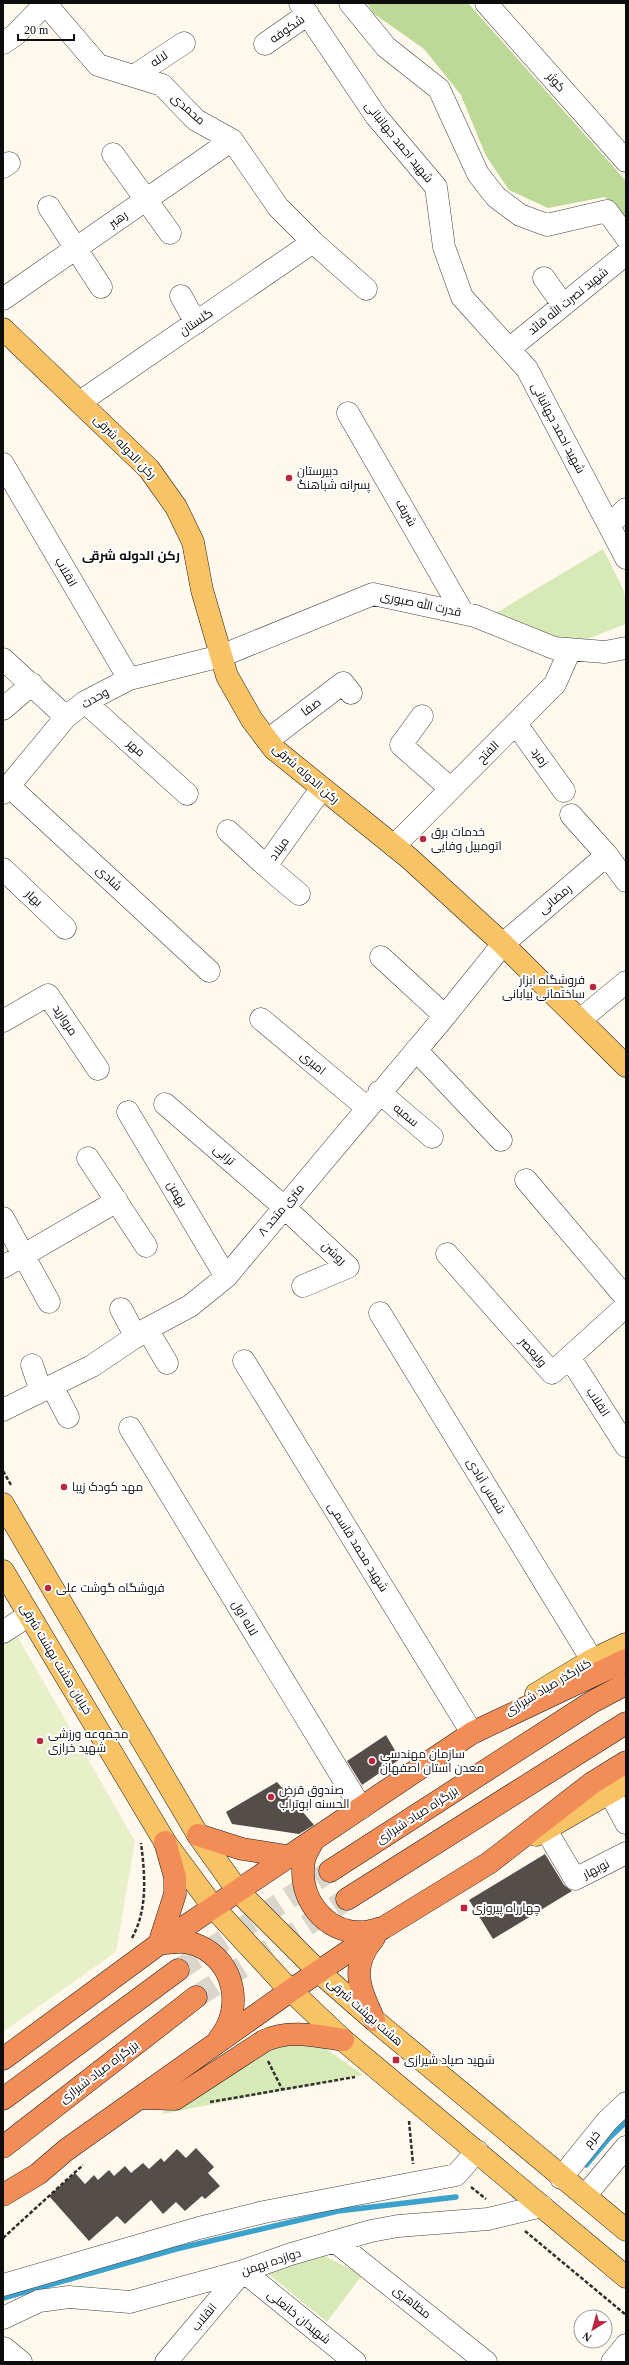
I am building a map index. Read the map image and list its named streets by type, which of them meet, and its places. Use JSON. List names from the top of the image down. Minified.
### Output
{"streets":{"highway":["بزرگراه صیاد شیرازی"],"main road":["رکن الدوله شرقی","خیابان هشت بهشت شرقی","کنارگذر صیاد شیرازی","هشت بهشت شرقی"],"street":["شکوفه","لاله","کوثر","محمدی","شهید احمد جهانبانی","رهبر","شهید نصرت الله قائد","گلستان","شریف","انقلاب","قدرت الله صبوری","وحدت","صفا","مهر","الفتح","زمرد","میلاد","شادی","بهار","رمضانی","مروارید","امیری","سمیه","ترابی","بهمن","۸ متری متحد","روشن","ولیعصر","شمس آبادی","شهید محمد قاسمی","لاله اول","نوبهار","خرم","دوازده بهمن","مظاهری","شهیدان خانعلی"]},"crossings":[["شکوفه","شهید احمد جهانبانی"],["لاله","محمدی"],["محمدی","رهبر"],["محمدی","گلستان"],["شهید احمد جهانبانی","شهید نصرت الله قائد"],["گلستان","رکن الدوله شرقی"],["رکن الدوله شرقی","قدرت الله صبوری"],["رکن الدوله شرقی","وحدت"],["رکن الدوله شرقی","صفا"],["رکن الدوله شرقی","الفتح"],["رکن الدوله شرقی","میلاد"],["رکن الدوله شرقی","رمضانی"],["رکن الدوله شرقی","۸ متری متحد"],["شریف","قدرت الله صبوری"],["انقلاب","وحدت"],["انقلاب","ولیعصر"],["انقلاب","دوازده بهمن"],["انقلاب","شهیدان خانعلی"],["قدرت الله صبوری","وحدت"],["قدرت الله صبوری","الفتح"],["وحدت","مهر"],["وحدت","شادی"],["الفتح","زمرد"],["رمضانی","۸ متری متحد"],["امیری","سمیه"],["امیری","۸ متری متحد"],["سمیه","۸ متری متحد"],["ترابی","۸ متری متحد"],["ترابی","روشن"],["بهمن","۸ متری متحد"],["۸ متری متحد","روشن"],["شمس آبادی","کنارگذر صیاد شیرازی"],["شهید محمد قاسمی","کنارگذر صیاد شیرازی"],["هشت بهشت شرقی","خرم"],["دوازده بهمن","مظاهری"],["دوازده بهمن","شهیدان خانعلی"]],"districts":["رکن الدوله شرقی"],"places":{"other":["دبیرستان پسرانه شباهنگ","خدمات برق اتومبیل وفایی","فروشگاه ابزار ساختمانی بیابانی","مهد کودک زیبا","فروشگاه گوشت علی","مجموعه ورزشی شهید خرازی","سازمان مهندسی معدن استان اصفهان","صندوق قرض الحسنه ابوتراب"],"transit":["چهارراه پیروزی","شهید صیاد شیرازی"]},"scale_bar":"20 m","north":"bottom left"}
